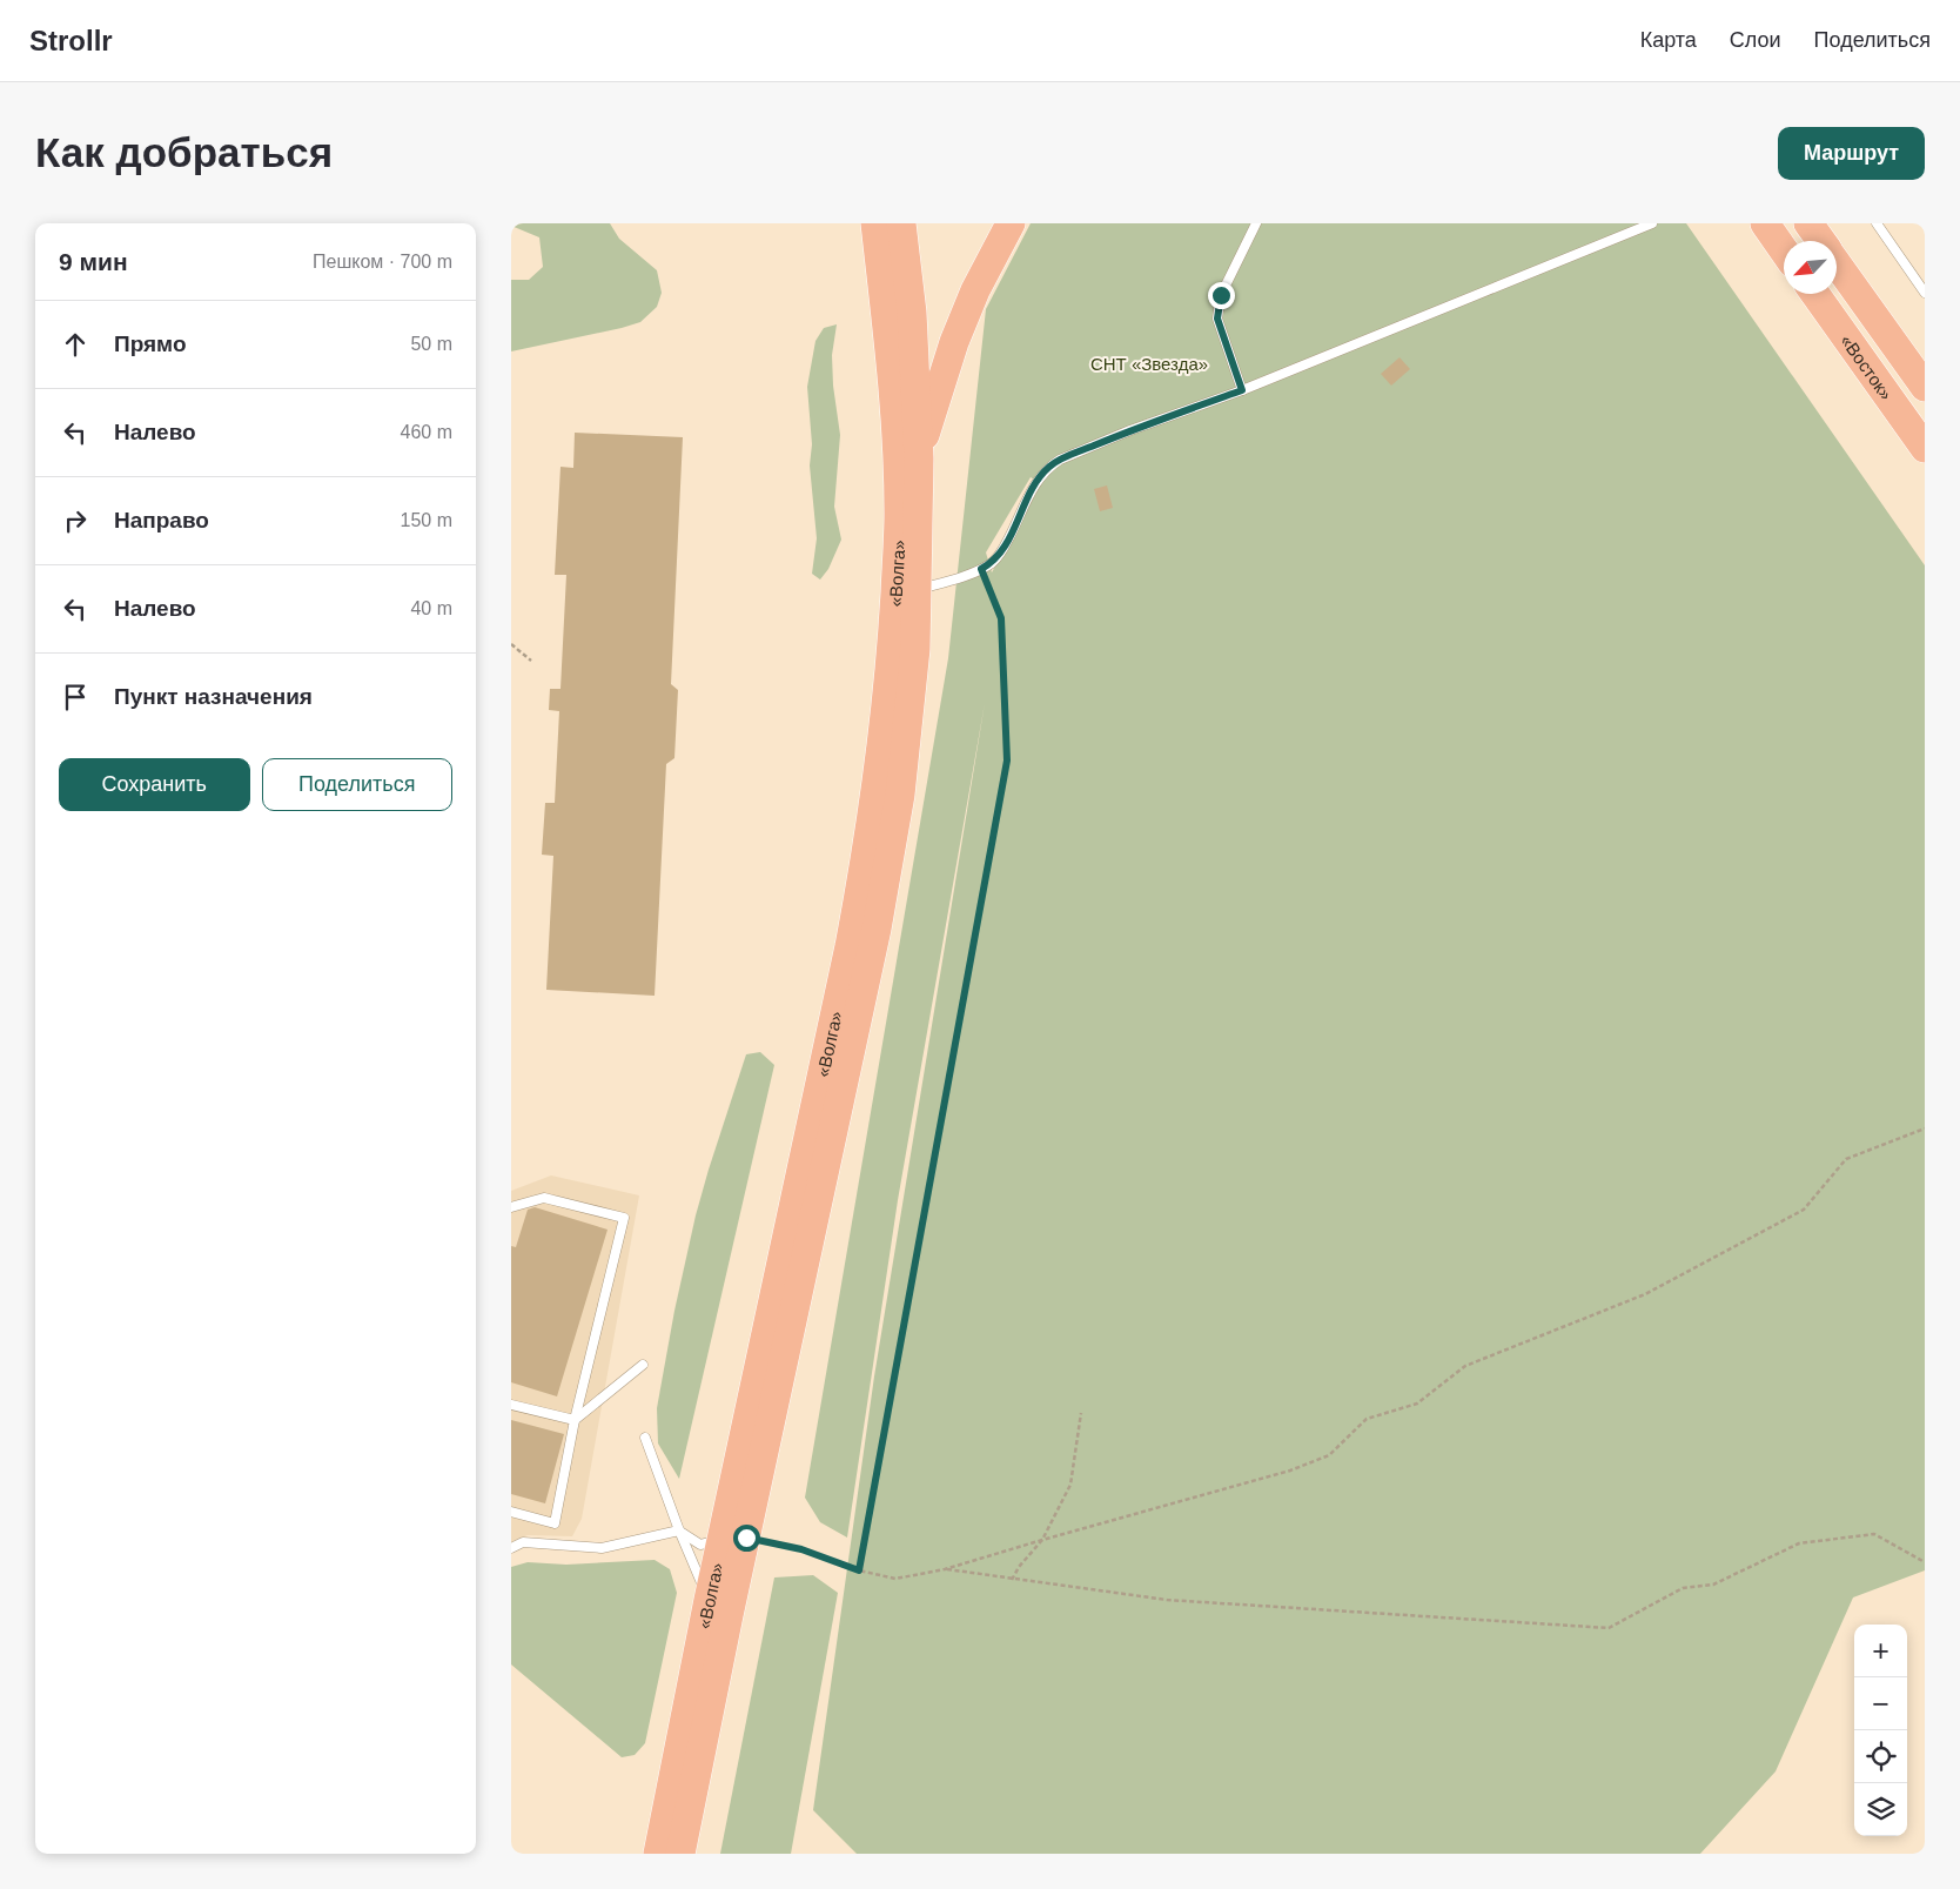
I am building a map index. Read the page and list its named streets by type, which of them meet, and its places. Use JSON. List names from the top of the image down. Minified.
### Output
{"streets":{"highway":["«Восток»","«Волга»"]},"parks":["СНТ «Звезда»"],"north":"bottom left","page":{"header":"Strollr","nav":["Карта","Слои","Поделиться"],"buttons":["Маршрут",["Сохранить","Поделиться"]],"title":"Как добраться","heading":["9 мин","Пешком · 700 m"],"list":[["Прямо","50 m"],["Налево","460 m"],["Направо","150 m"],["Налево","40 m"],"Пункт назначения"],"map_buttons":["+","−"]}}
